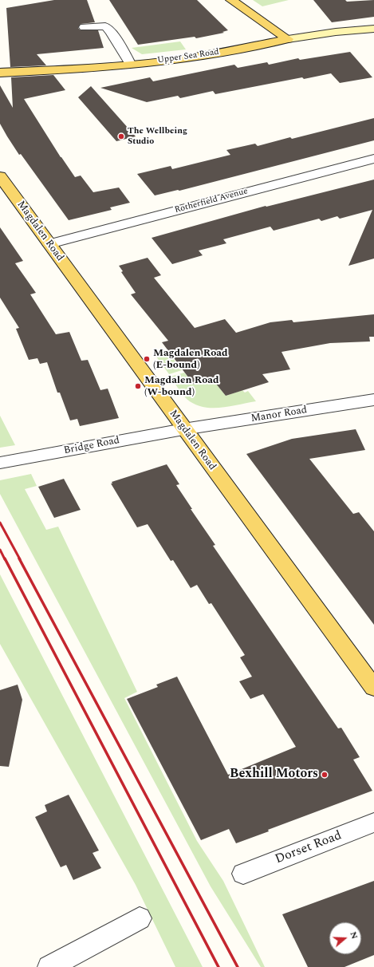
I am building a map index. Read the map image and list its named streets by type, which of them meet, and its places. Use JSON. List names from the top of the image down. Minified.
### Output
{"streets":{"main road":["Upper Sea Road","Magdalen Road"],"street":["Rotherfield Avenue","Manor Road","Bridge Road","Dorset Road"]},"crossings":[["Rotherfield Avenue","Magdalen Road"],["Magdalen Road","Manor Road"],["Magdalen Road","Bridge Road"],["Manor Road","Bridge Road"]],"places":["The Wellbeing Studio","Magdalen Road (E-bound)","Magdalen Road (W-bound)","Bexhill Motors"],"north":"right"}
